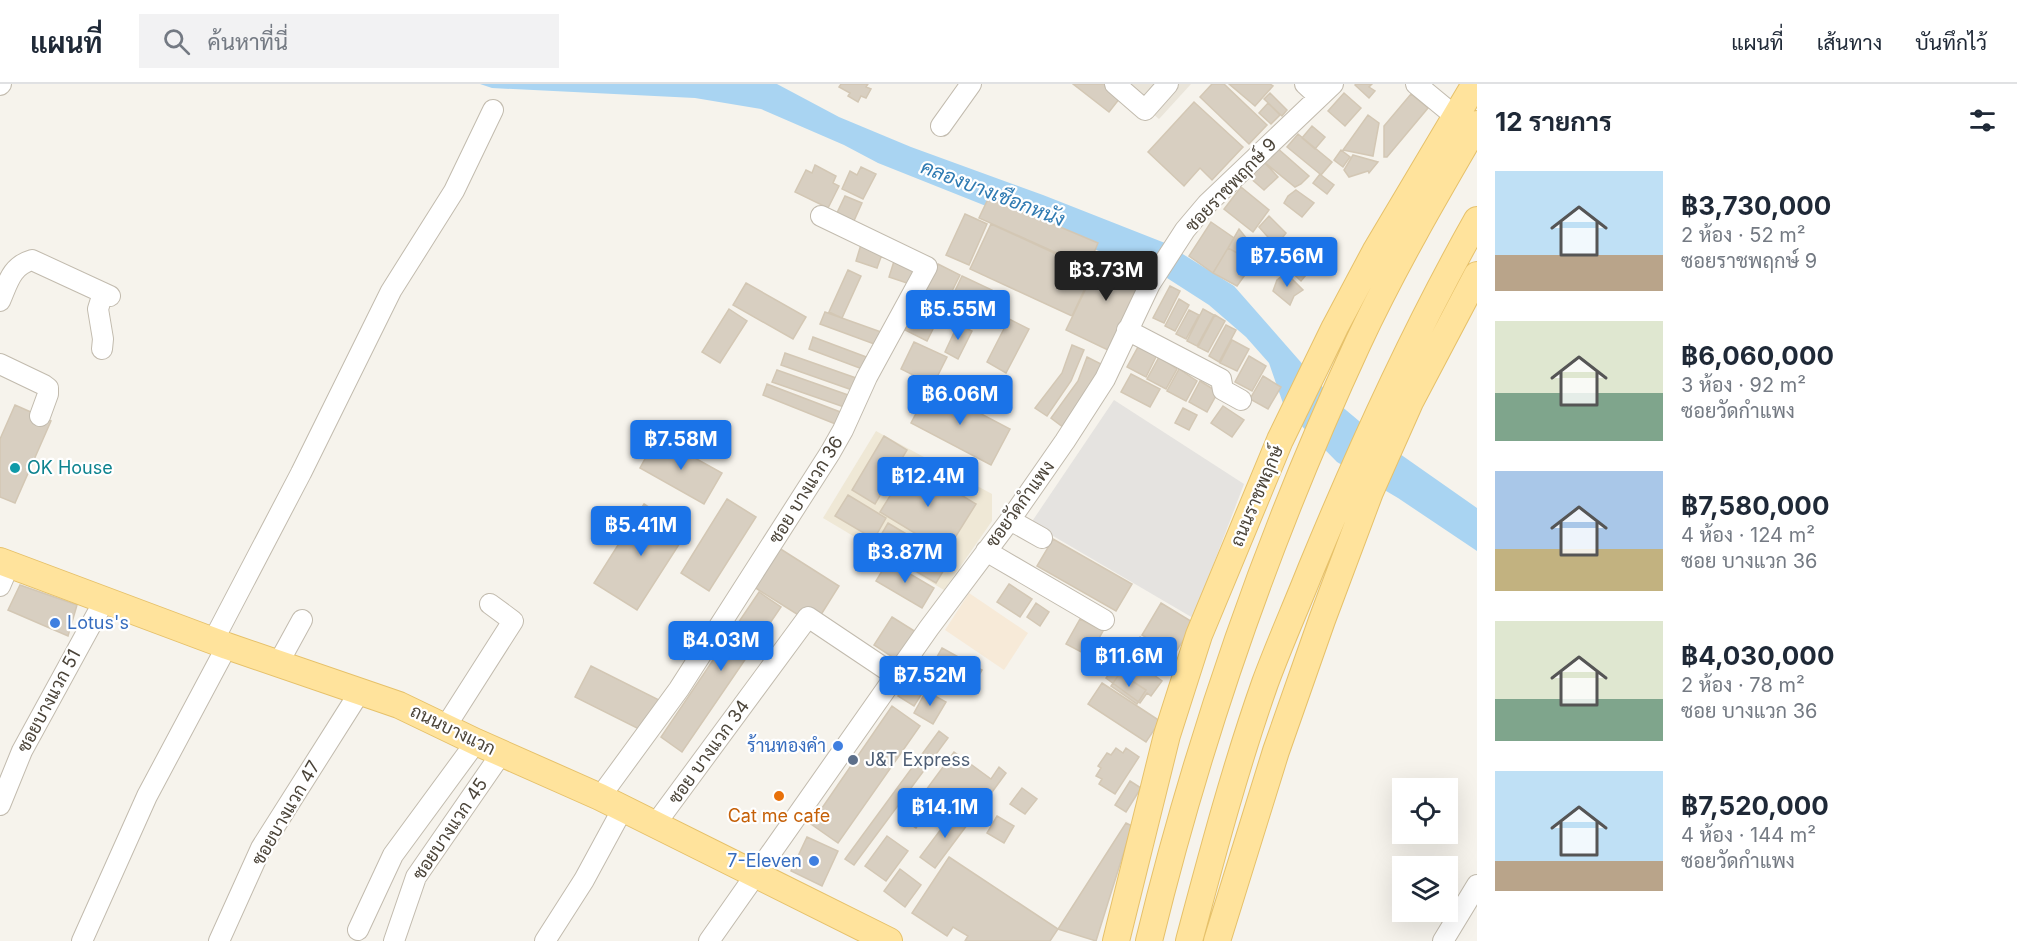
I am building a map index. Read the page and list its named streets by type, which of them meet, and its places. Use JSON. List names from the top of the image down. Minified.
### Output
{"streets":{"main road":["ถนนราชพฤกษ์","ถนนบางแวก"],"street":["ซอยราชพฤกษ์ 9","ซอย บางแวก 36","ซอยวัดกำแพง","ซอยบางแวก 51","ซอย บางแวก 34","ซอยบางแวก 47","ซอยบางแวก 45"]},"crossings":[["ซอยราชพฤกษ์ 9","ซอยวัดกำแพง"],["ซอย บางแวก 36","ถนนบางแวก"],["ซอยวัดกำแพง","ถนนบางแวก"],["ซอยวัดกำแพง","ซอย บางแวก 34"],["ซอยบางแวก 51","ถนนบางแวก"],["ถนนบางแวก","ซอย บางแวก 34"],["ถนนบางแวก","ซอยบางแวก 47"],["ถนนบางแวก","ซอยบางแวก 45"]],"water":["คลองบางเชือกหนัง"],"places":["OK House","Lotus's","ร้านทองคำ","J&T Express","Cat me cafe","7-Eleven"],"page":{"header":"แผนที่","search":"ค้นหาที่นี่","nav":["แผนที่","เส้นทาง","บันทึกไว้"],"heading":"12 รายการ","list":[{"name":"฿3,730,000","note":"2 ห้อง · 52 m² · ซอยราชพฤกษ์ 9"},{"name":"฿6,060,000","note":"3 ห้อง · 92 m² · ซอยวัดกำแพง"},{"name":"฿7,580,000","note":"4 ห้อง · 124 m² · ซอย บางแวก 36"},{"name":"฿4,030,000","note":"2 ห้อง · 78 m² · ซอย บางแวก 36"},{"name":"฿7,520,000","note":"4 ห้อง · 144 m² · ซอยวัดกำแพง"}],"price":["฿7.56M","฿3.73M","฿5.55M","฿6.06M","฿7.58M","฿12.4M","฿5.41M","฿3.87M","฿4.03M","฿11.6M","฿7.52M","฿14.1M"]}}
